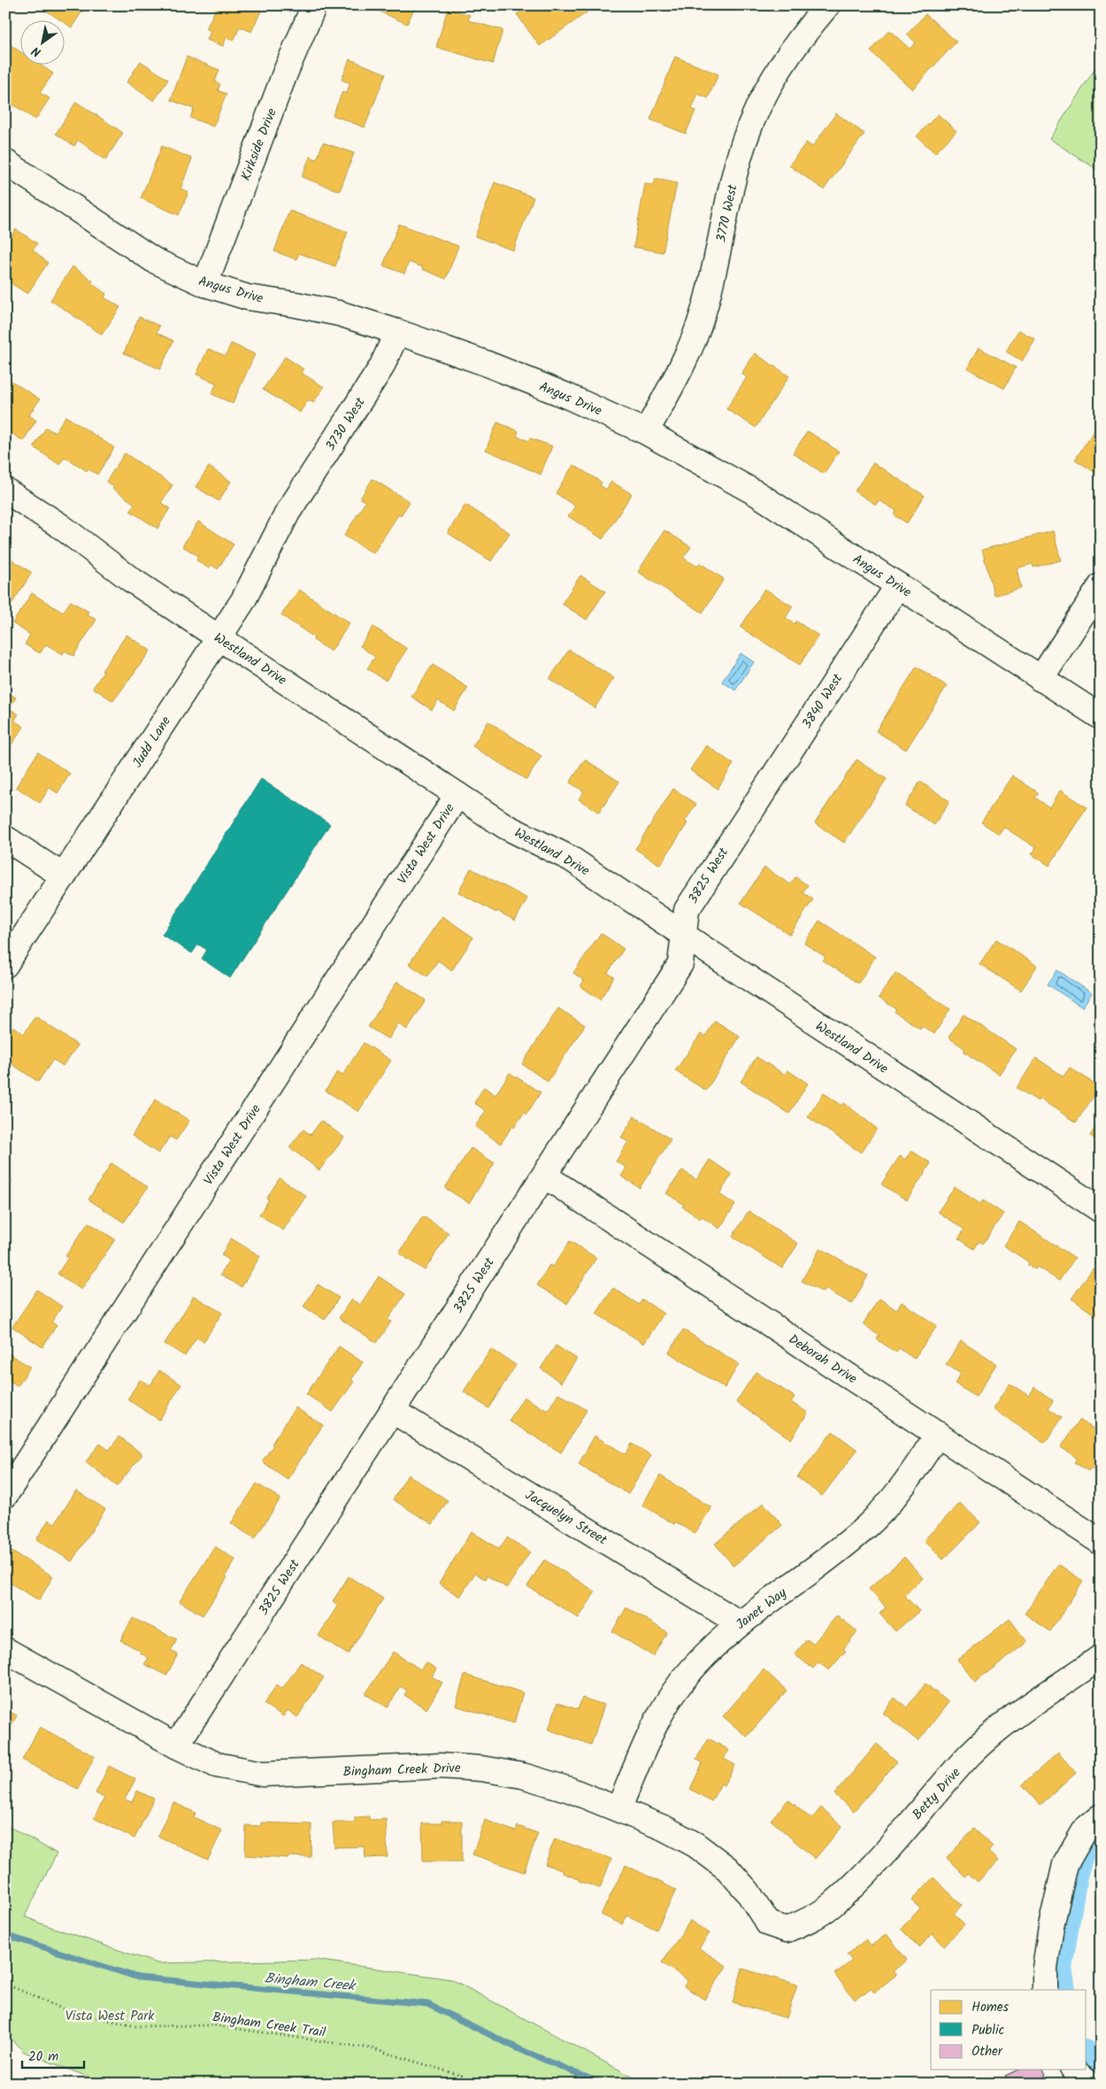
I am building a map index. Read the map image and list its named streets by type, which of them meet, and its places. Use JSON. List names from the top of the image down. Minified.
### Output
{"streets":{"street":["Kirkside Drive","3770 West","Angus Drive","3730 West","Westland Drive","3840 West","Judd Lane","Vista West Drive","3825 West","Deborah Drive","Jacquelyn Street","Janet Way","Bingham Creek Drive","Betty Drive"],"path":["Bingham Creek Trail"]},"crossings":[["Kirkside Drive","Angus Drive"],["3770 West","Angus Drive"],["Angus Drive","3730 West"],["Angus Drive","3840 West"],["3730 West","Judd Lane"],["Westland Drive","Judd Lane"],["Westland Drive","Vista West Drive"],["Westland Drive","3825 West"],["3840 West","3825 West"],["3825 West","Deborah Drive"],["3825 West","Jacquelyn Street"],["3825 West","Bingham Creek Drive"],["Deborah Drive","Janet Way"],["Jacquelyn Street","Janet Way"],["Janet Way","Bingham Creek Drive"],["Bingham Creek Drive","Betty Drive"]],"water":["Bingham Creek"],"parks":["Vista West Park"],"legend":["Homes","Public","Other"],"scale_bar":"20 m","north":"bottom left"}
